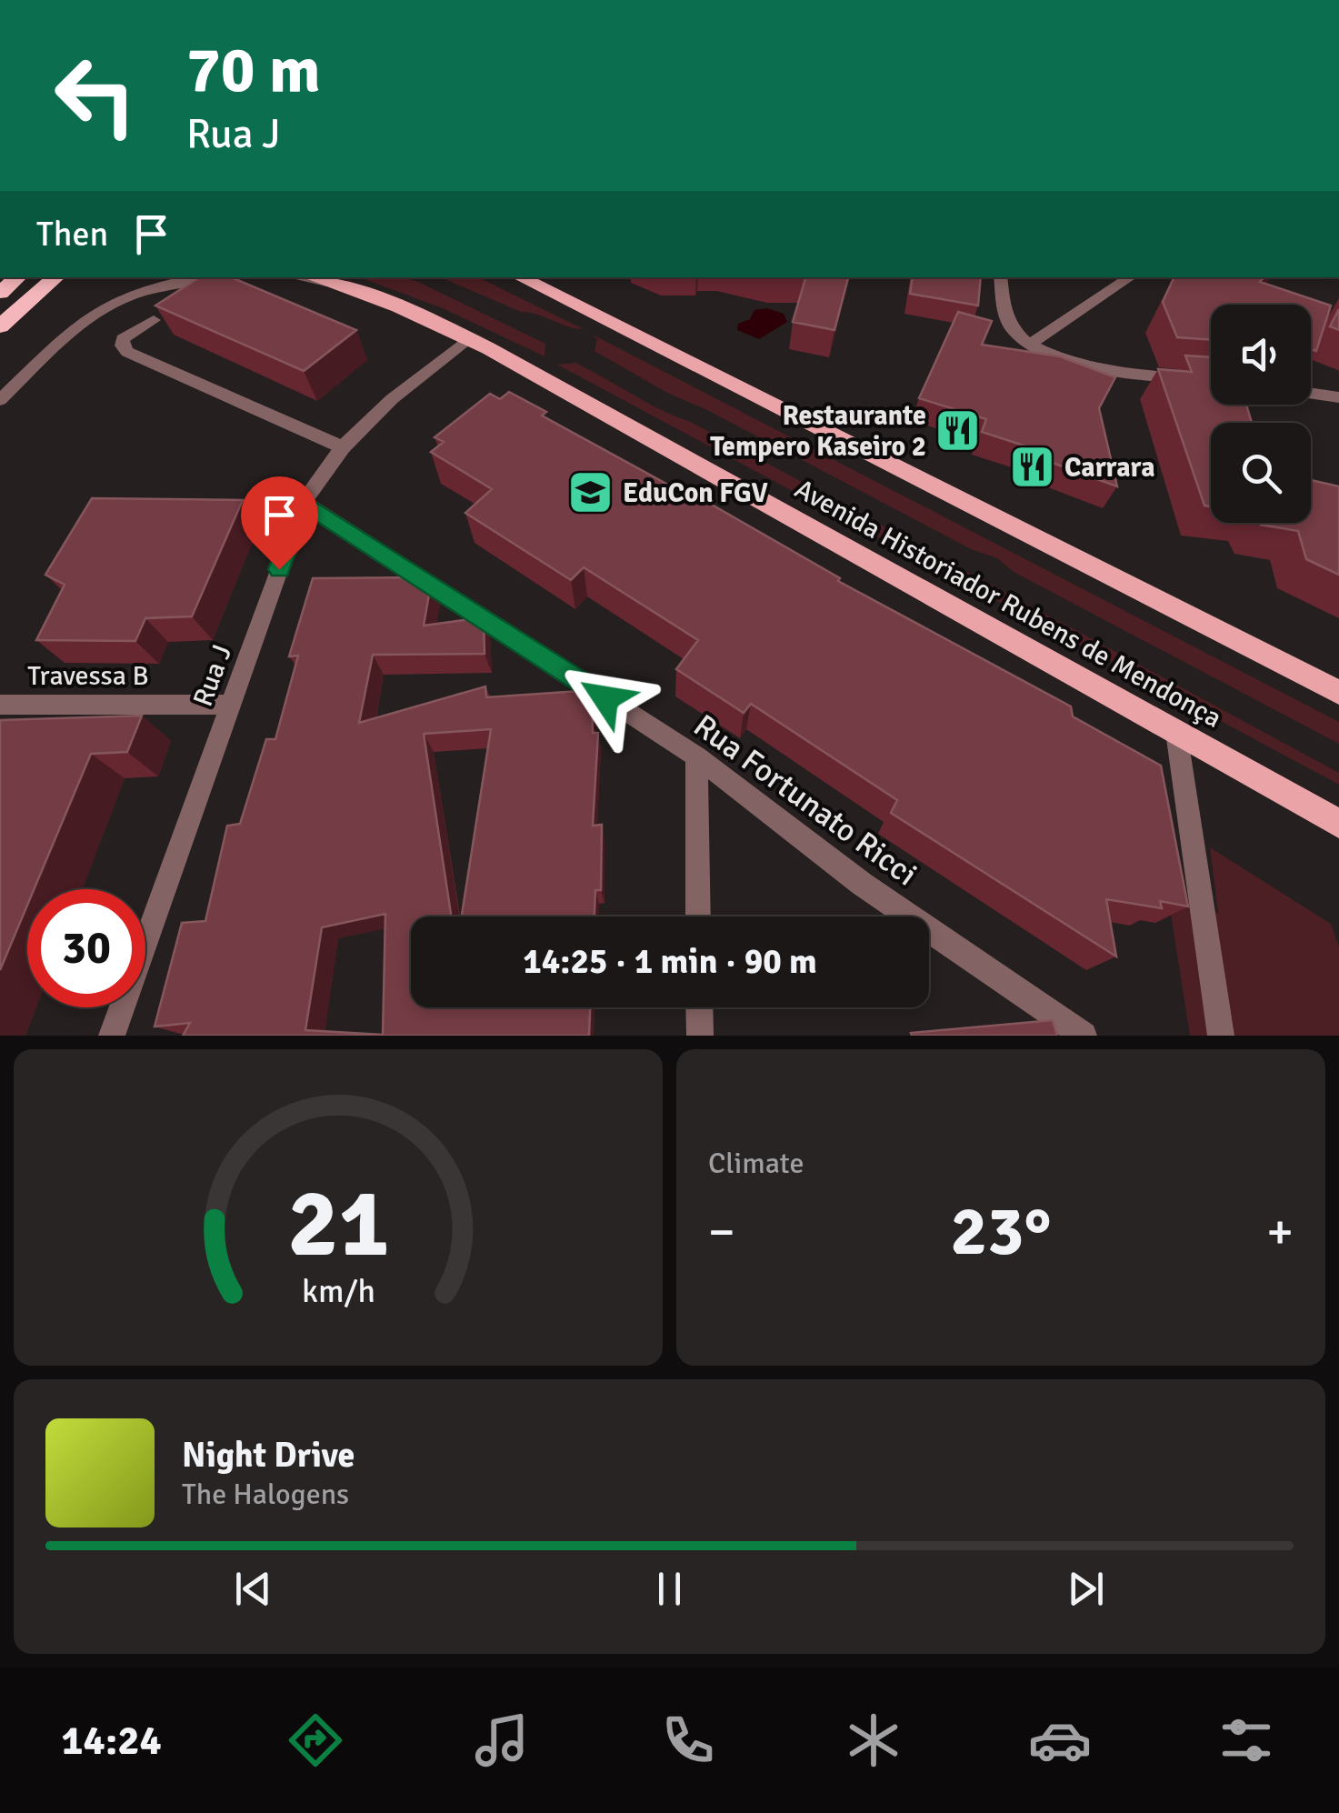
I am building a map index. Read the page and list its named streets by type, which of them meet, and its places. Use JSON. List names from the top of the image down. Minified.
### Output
{"streets":{"main road":["Avenida Historiador Rubens de Mendonça"],"street":["Travessa B","Rua J","Rua Fortunato Ricci"]},"crossings":[["Avenida Historiador Rubens de Mendonça","Rua J"],["Travessa B","Rua J"],["Rua J","Rua Fortunato Ricci"]],"places":{"restaurant":["Restaurante Tempero Kaseiro 2","Carrara"],"school or university":["EduCon FGV"]},"page":{"turn":["70 m","Rua J"],"then":"Then","limit":"30","trip":"14:25 · 1 min · 90 m","tile":"Climate","heat":["−","23°","+"],"song":["Night Drive","The Halogens"],"tabs":"14:24","gauge":["21","km/h"]}}
